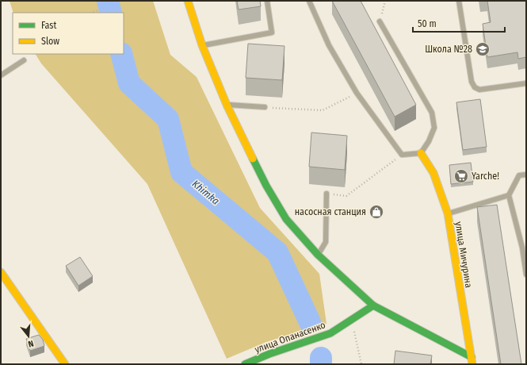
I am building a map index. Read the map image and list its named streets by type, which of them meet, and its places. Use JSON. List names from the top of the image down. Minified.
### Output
{"streets":{"street":["улица Мичурина","улица Опанасенко"]},"water":["Khimka"],"places":{"school or university":["Школа №28"],"supermarket":["Yarche!"],"shop":["насосная станция"]},"legend":["Fast","Slow"],"scale_bar":"50 m","north":"bottom"}
